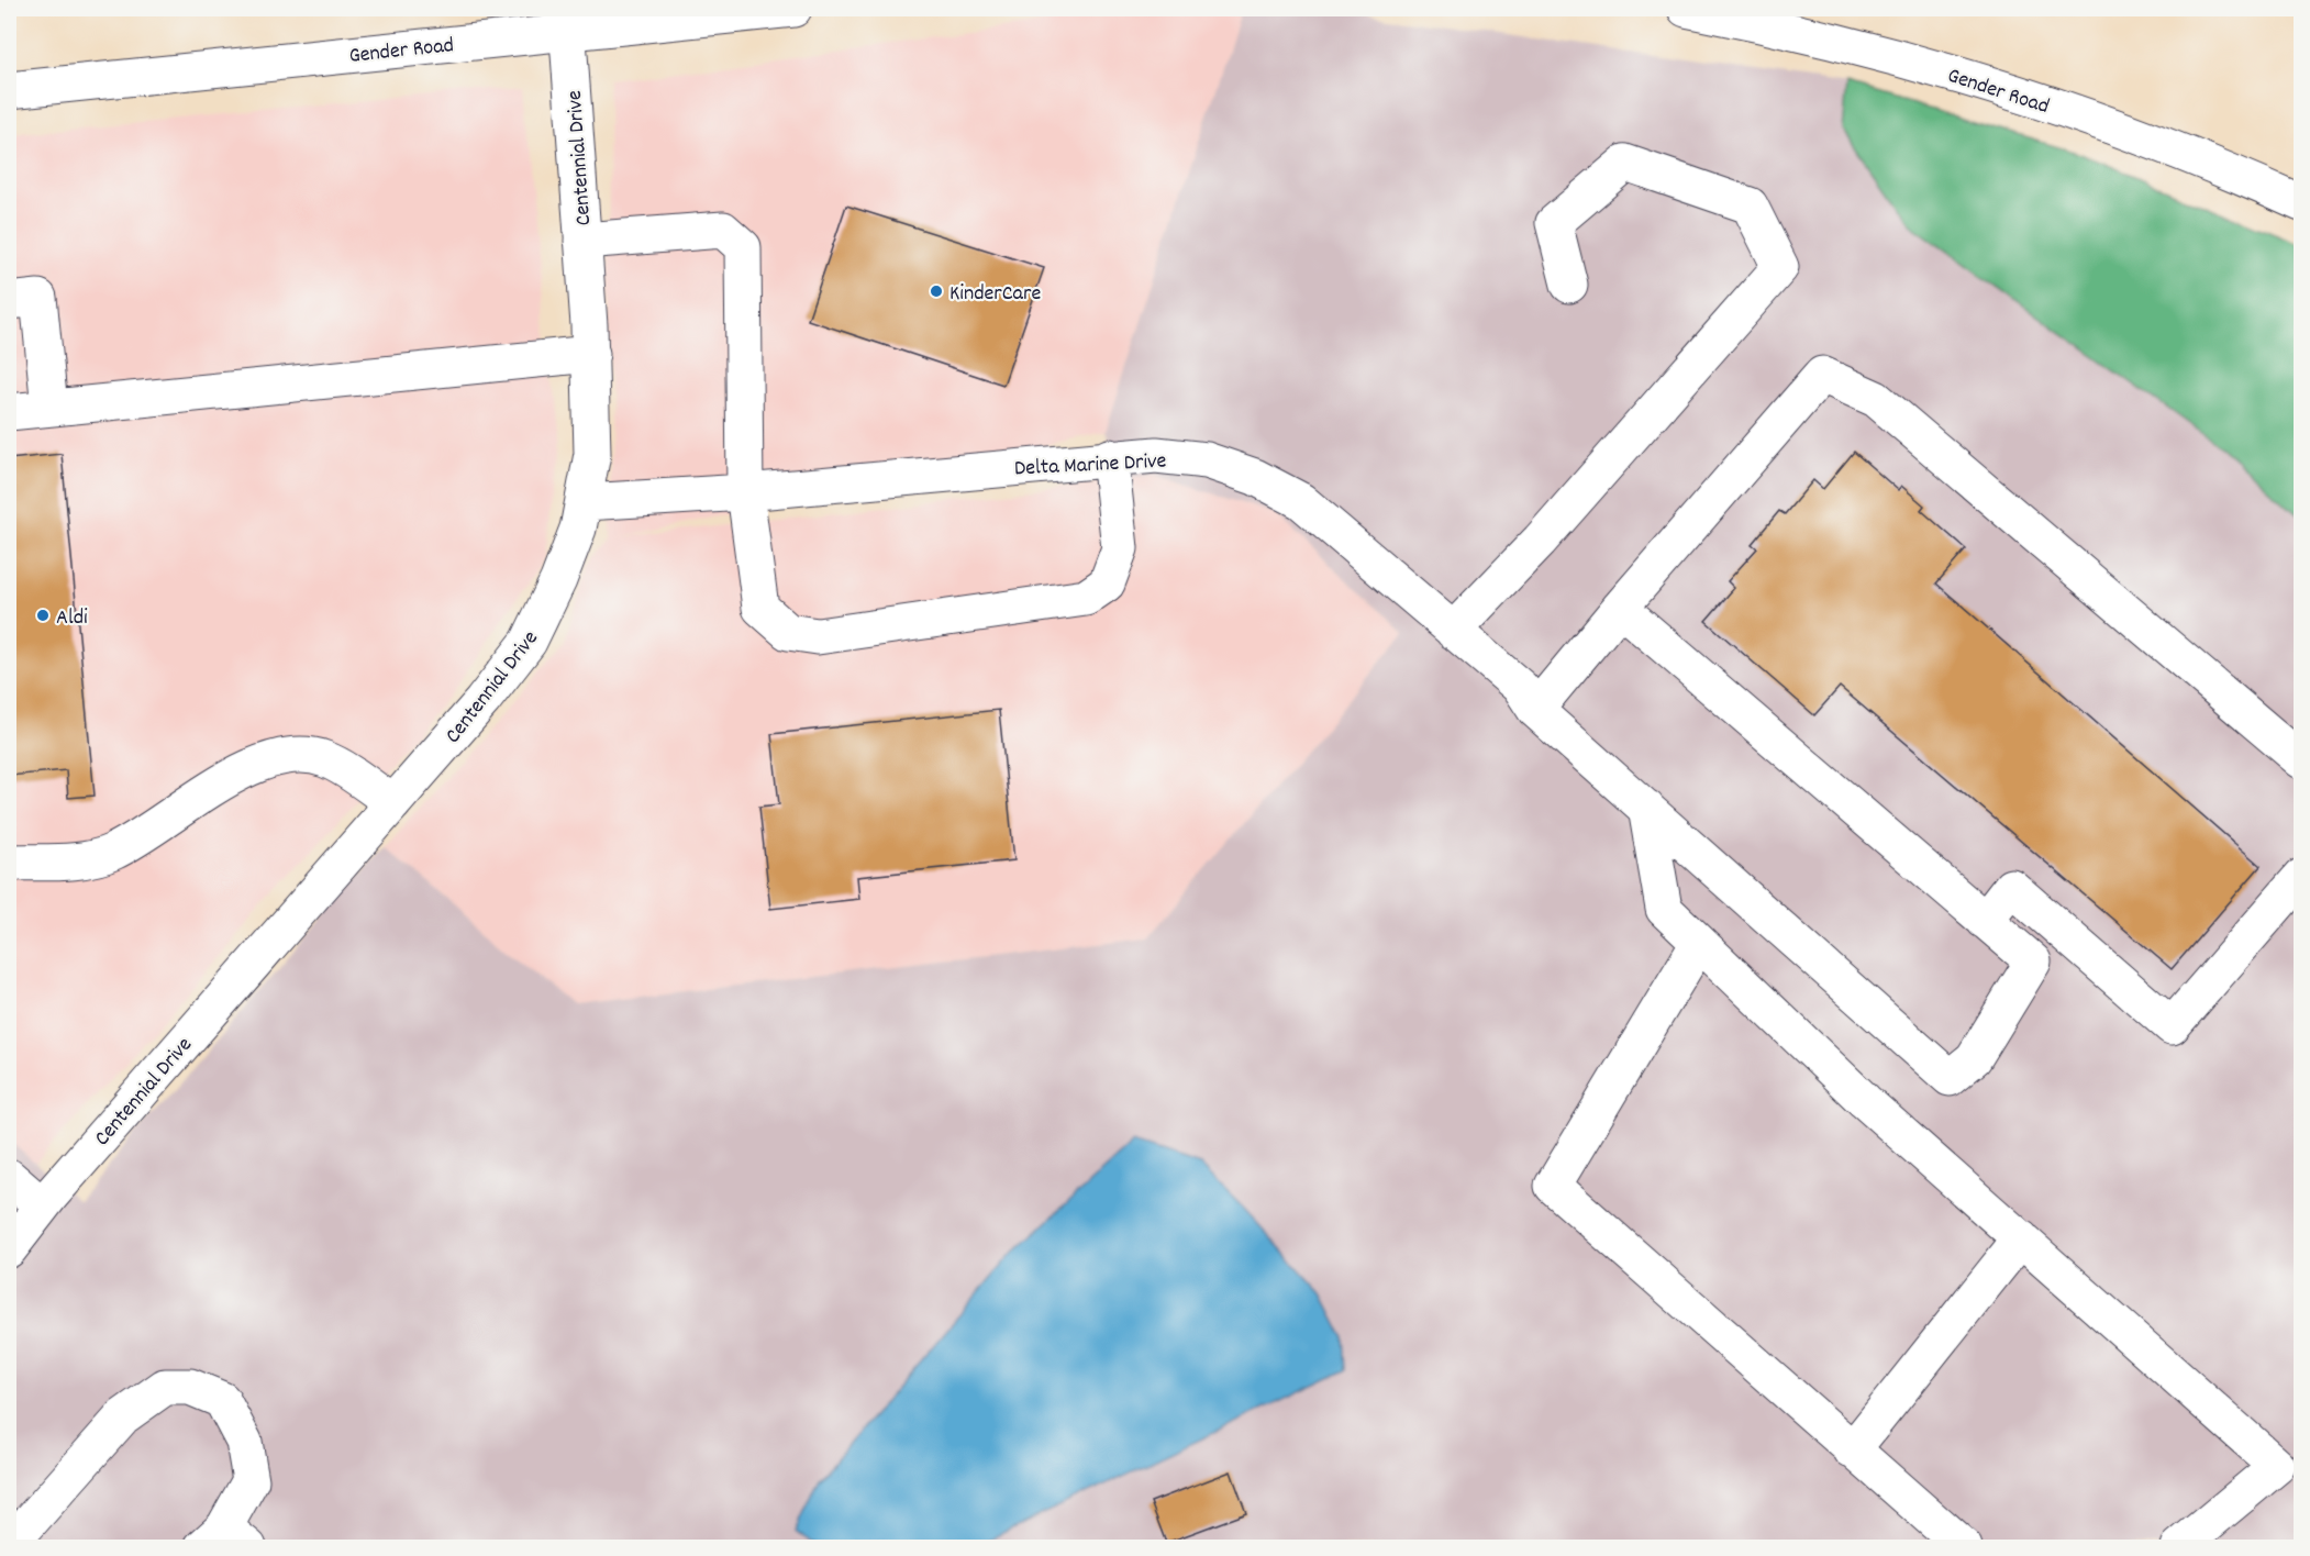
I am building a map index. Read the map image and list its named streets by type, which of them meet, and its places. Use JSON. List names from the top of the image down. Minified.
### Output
{"streets":{"street":["Gender Road","Centennial Drive","Delta Marine Drive"]},"crossings":[["Gender Road","Centennial Drive"],["Centennial Drive","Delta Marine Drive"]],"places":["KinderCare","Aldi"]}
